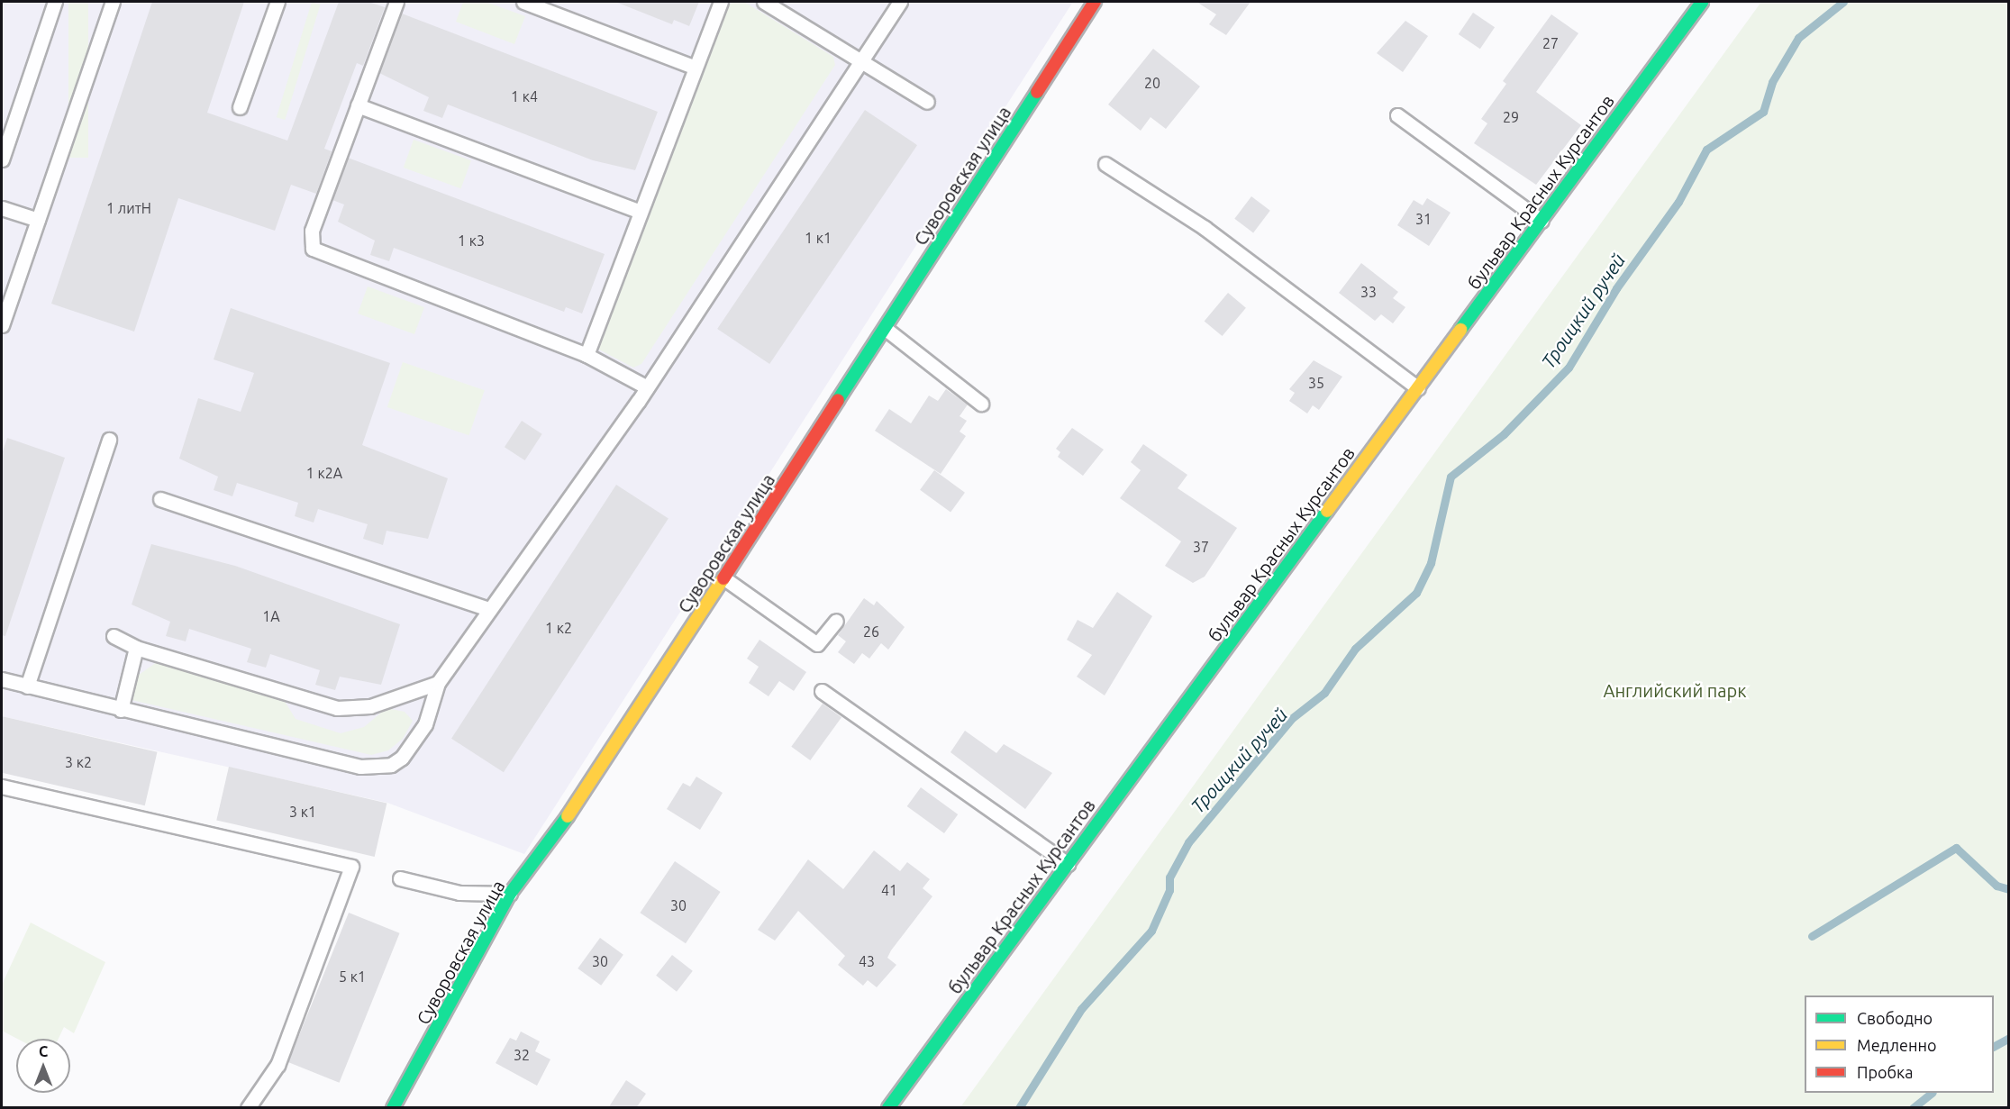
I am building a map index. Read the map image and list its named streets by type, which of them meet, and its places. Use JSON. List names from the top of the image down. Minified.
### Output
{"streets":{"street":["Суворовская улица","бульвар Красных Курсантов"]},"water":["Троицкий ручей"],"parks":["Английский парк"],"house_numbers":["27","20","1 к4","29","1 литН","31","1 к1","1 к3","33","35","1 к2А","37","1А","1 к2","26","3 к2","3 к1","41","30","30","43","5 к1","32"],"legend":["Свободно","Медленно","Пробка"],"north":"top"}
